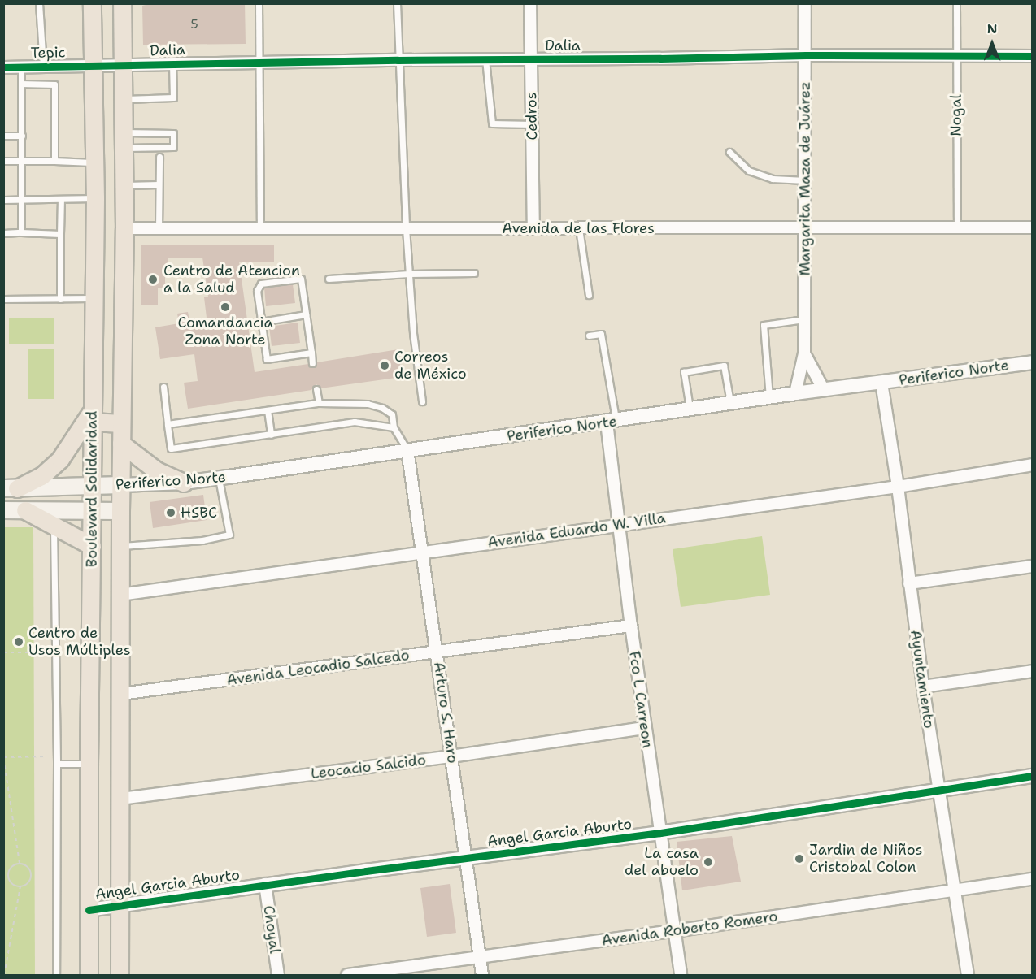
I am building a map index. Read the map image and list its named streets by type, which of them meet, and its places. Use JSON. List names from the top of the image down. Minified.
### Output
{"streets":{"main road":["Periferico Norte","Boulevard Solidaridad"],"street":["Dalia","Tepic","Cedros","Margarita Maza de Juárez","Avenida de las Flores","Avenida Eduardo W. Villa","Avenida Leocadio Salcedo","Ayuntamiento","Fco L Carreon","Arturo S. Haro","Leocacio Salcido","Angel Garcia Aburto","Avenida Roberto Romero","Choyal"],"lane":["Nogal"]},"crossings":[["Dalia","Tepic"],["Dalia","Nogal"],["Dalia","Cedros"],["Dalia","Margarita Maza de Juárez"],["Dalia","Boulevard Solidaridad"],["Tepic","Boulevard Solidaridad"],["Nogal","Avenida de las Flores"],["Cedros","Avenida de las Flores"],["Margarita Maza de Juárez","Avenida de las Flores"],["Margarita Maza de Juárez","Periferico Norte"],["Avenida de las Flores","Boulevard Solidaridad"],["Periferico Norte","Boulevard Solidaridad"],["Periferico Norte","Ayuntamiento"],["Periferico Norte","Fco L Carreon"],["Periferico Norte","Arturo S. Haro"],["Boulevard Solidaridad","Avenida Eduardo W. Villa"],["Boulevard Solidaridad","Avenida Leocadio Salcedo"],["Boulevard Solidaridad","Leocacio Salcido"],["Boulevard Solidaridad","Angel Garcia Aburto"],["Avenida Eduardo W. Villa","Ayuntamiento"],["Avenida Eduardo W. Villa","Fco L Carreon"],["Avenida Eduardo W. Villa","Arturo S. Haro"],["Avenida Leocadio Salcedo","Fco L Carreon"],["Avenida Leocadio Salcedo","Arturo S. Haro"],["Ayuntamiento","Angel Garcia Aburto"],["Ayuntamiento","Avenida Roberto Romero"],["Fco L Carreon","Leocacio Salcido"],["Fco L Carreon","Angel Garcia Aburto"],["Fco L Carreon","Avenida Roberto Romero"],["Arturo S. Haro","Leocacio Salcido"],["Arturo S. Haro","Angel Garcia Aburto"],["Arturo S. Haro","Avenida Roberto Romero"],["Angel Garcia Aburto","Choyal"]],"places":["Centro de Atencion a la Salud","Comandancia Zona Norte","Correos de México","HSBC","Centro de Usos Múltiples","Jardin de Niños Cristobal Colon","La casa del abuelo"],"house_numbers":["5"],"north":"top"}
